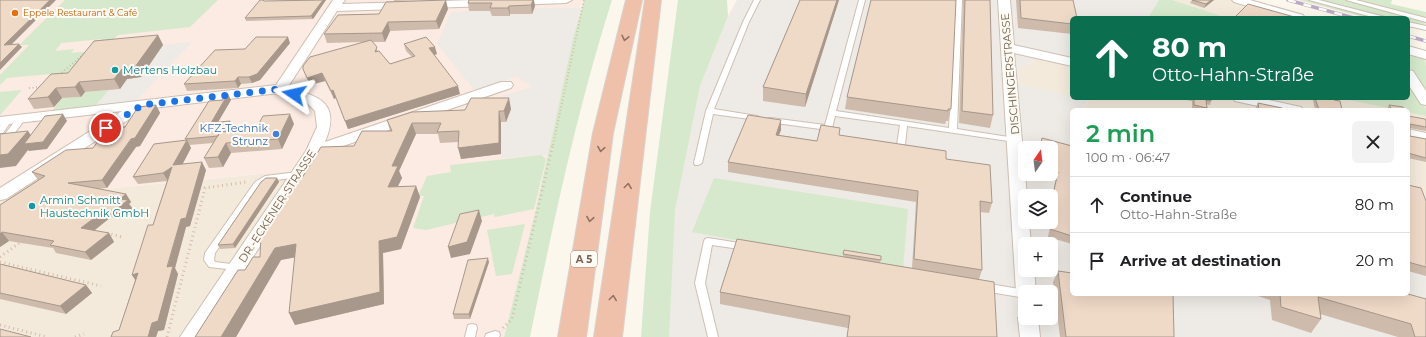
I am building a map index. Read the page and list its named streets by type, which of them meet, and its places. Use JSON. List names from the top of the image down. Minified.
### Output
{"streets":{"highway":["A 5"],"street":["DISCHINGERSTRASSE","DR.-ECKENER-STRASSE"]},"places":["Eppele Restaurant & Café","Mertens Holzbau","KFZ-Technik Strunz","Armin Schmitt Haustechnik GmbH"],"north":"top","page":{"turn":["80 m","Otto-Hahn-Straße"],"heading":["2 min","100 m · 06:47"],"map_buttons":["+","−"],"list":[{"name":"Continue","note":"Otto-Hahn-Straße","value":"80 m"},{"name":"Arrive at destination","value":"20 m"}]}}
